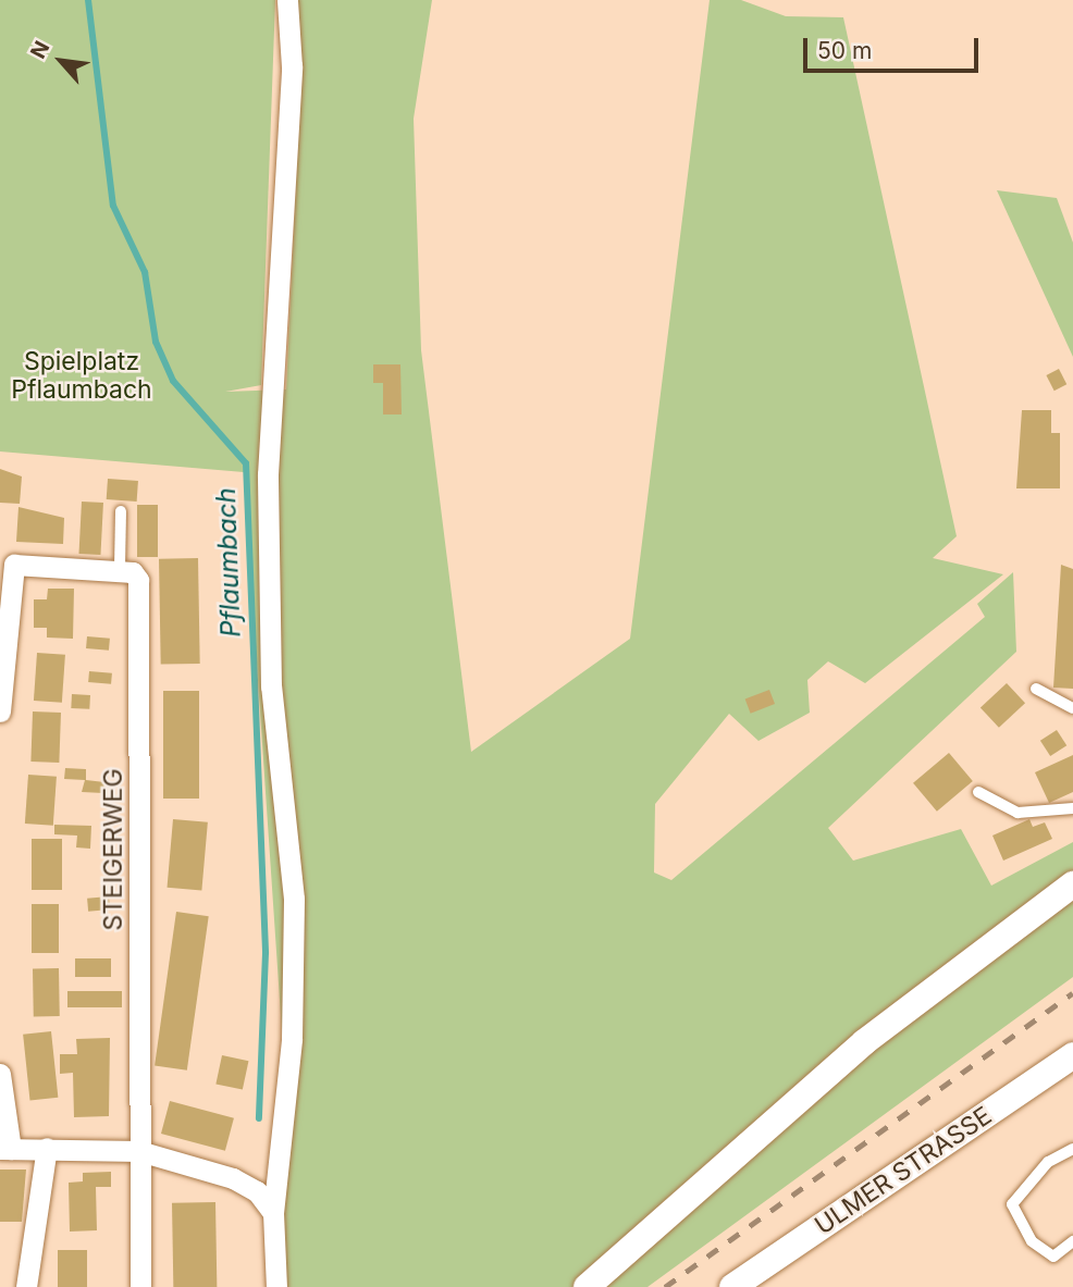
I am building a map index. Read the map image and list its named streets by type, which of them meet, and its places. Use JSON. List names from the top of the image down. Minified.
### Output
{"streets":{"street":["STEIGERWEG","ULMER STRASSE"]},"water":["Pflaumbach"],"parks":["Spielplatz Pflaumbach"],"scale_bar":"50 m","north":"top left"}
